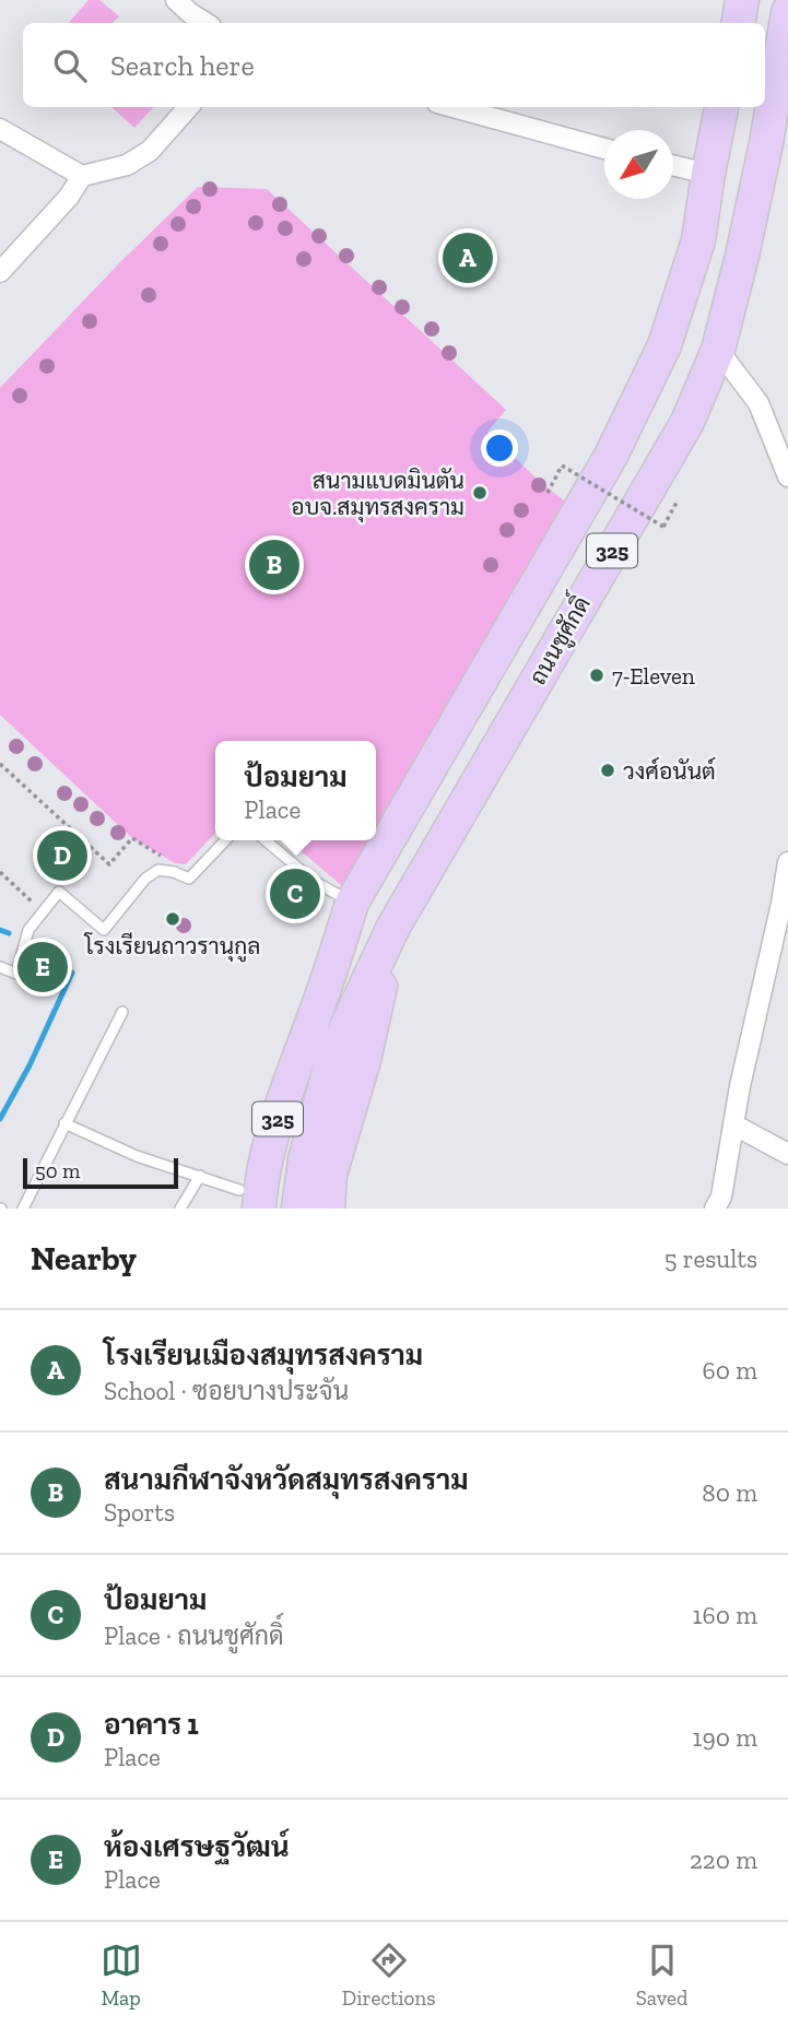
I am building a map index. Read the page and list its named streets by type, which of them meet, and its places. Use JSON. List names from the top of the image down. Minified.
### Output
{"streets":{"main road":["325","ถนนชูศักดิ์"]},"places":["สนามแบดมินตัน อบจ.สมุทรสงคราม","7-Eleven","วงศ์อนันต์","โรงเรียนถาวรานุกูล"],"scale_bar":"50 m","north":"bottom left","page":{"search":"Search here","pins":["A","B","D","C","E"],"popup":["ป้อมยาม","Place"],"scale":"50 m","heading":["Nearby","5 results"],"list":[{"mark":"A","name":"โรงเรียนเมืองสมุทรสงคราม","note":"School · ซอยบางประจัน","value":"60 m"},{"mark":"B","name":"สนามกีฬาจังหวัดสมุทรสงคราม","note":"Sports","value":"80 m"},{"mark":"C","name":"ป้อมยาม","note":"Place · ถนนชูศักดิ์","value":"160 m"},{"mark":"D","name":"อาคาร 1","note":"Place","value":"190 m"},{"mark":"E","name":"ห้องเศรษฐวัฒน์","note":"Place","value":"220 m"}],"nav":["Map","Directions","Saved"]}}
